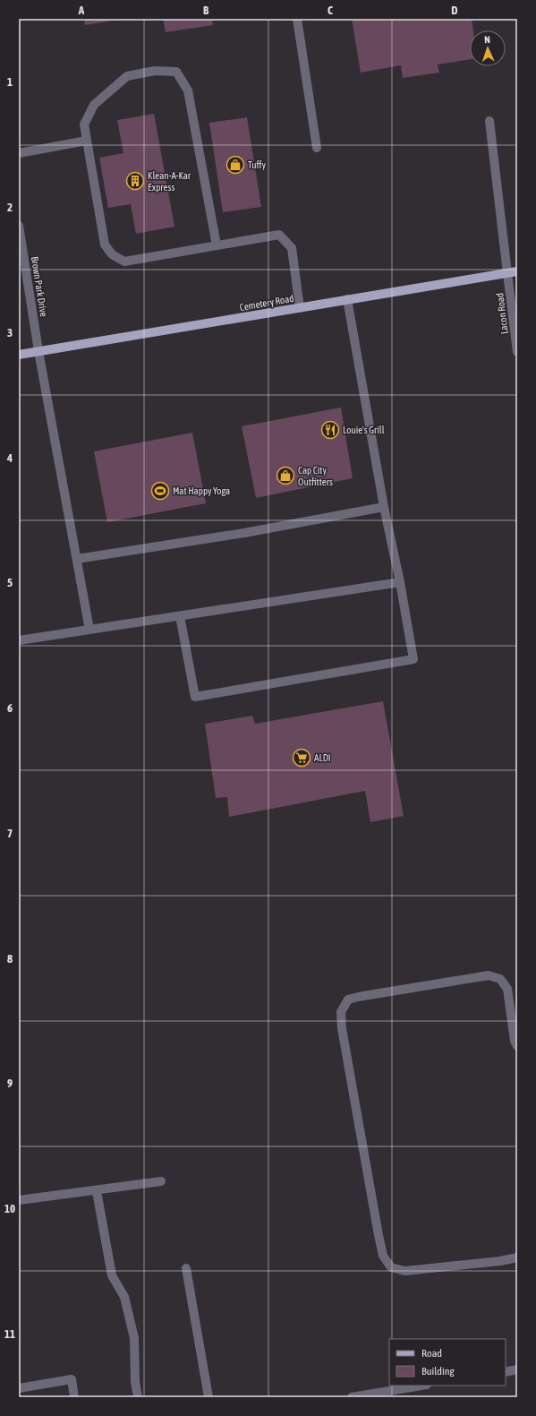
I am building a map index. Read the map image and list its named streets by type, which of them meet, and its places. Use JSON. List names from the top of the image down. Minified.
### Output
{"streets":{"main road":["Cemetery Road"],"street":["Brown Park Drive","Lacon Road"]},"crossings":[["Brown Park Drive","Cemetery Road"],["Cemetery Road","Lacon Road"]],"places":{"shop":["Tuffy","Cap City Outfitters"],"building":["Klean-A-Kar Express"],"restaurant":["Louie's Grill"],"sports":["Mat Happy Yoga"],"supermarket":["ALDI"]},"legend":["Road","Building"],"north":"top","grid":{"columns":["A","B","C","D"],"rows":["1","2","3","4","5","6","7","8","9","10","11"]}}
